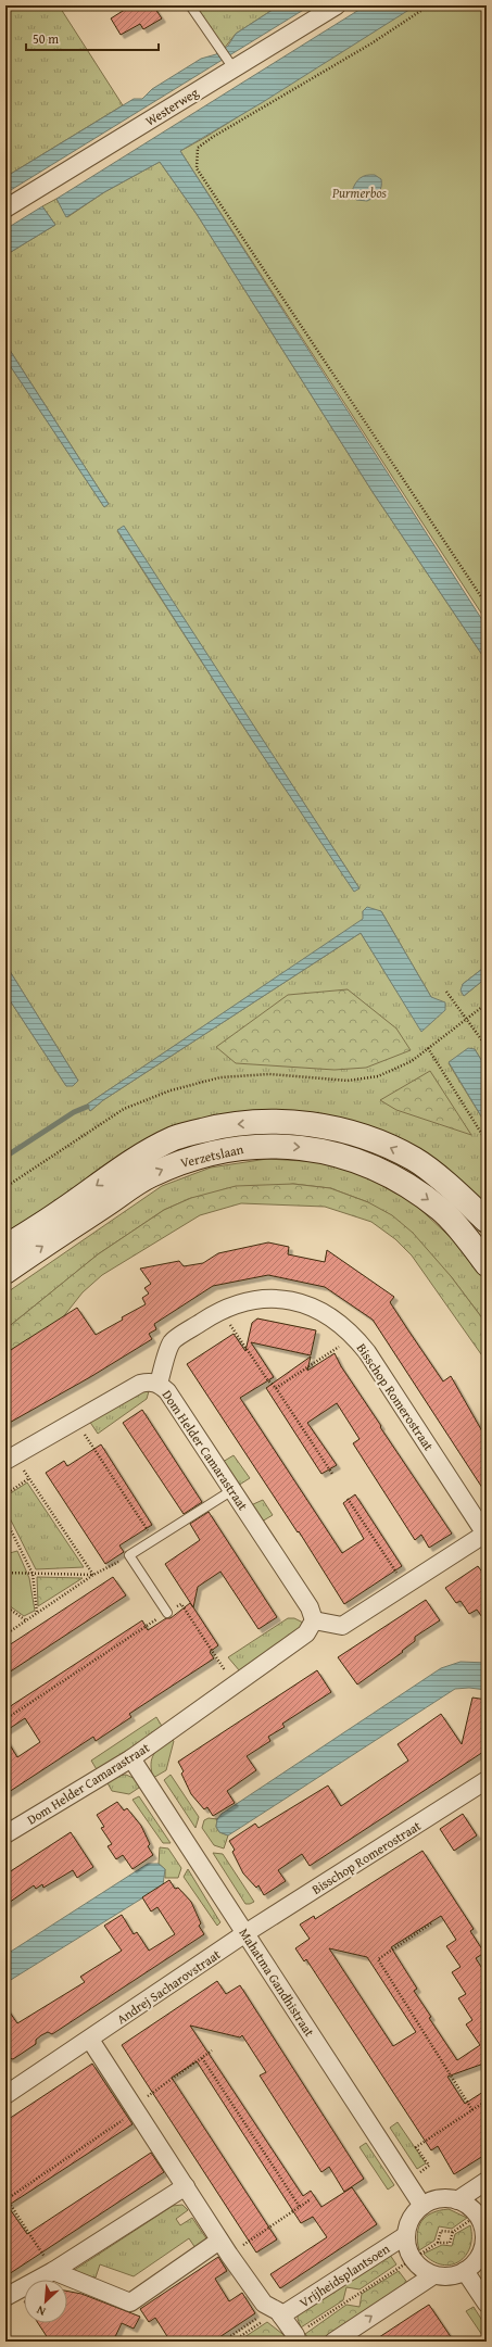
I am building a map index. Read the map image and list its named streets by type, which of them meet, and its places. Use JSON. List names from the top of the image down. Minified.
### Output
{"streets":{"main road":["Verzetslaan"],"street":["Westerweg","Bisschop Romerostraat","Dom Helder Camarastraat","Mahatma Gandhistraat","Andrej Sacharovstraat","Vrijheidsplantsoen"]},"crossings":[["Bisschop Romerostraat","Dom Helder Camarastraat"],["Bisschop Romerostraat","Mahatma Gandhistraat"],["Bisschop Romerostraat","Andrej Sacharovstraat"],["Dom Helder Camarastraat","Mahatma Gandhistraat"],["Mahatma Gandhistraat","Andrej Sacharovstraat"]],"parks":["Purmerbos"],"scale_bar":"50 m","north":"bottom left"}
